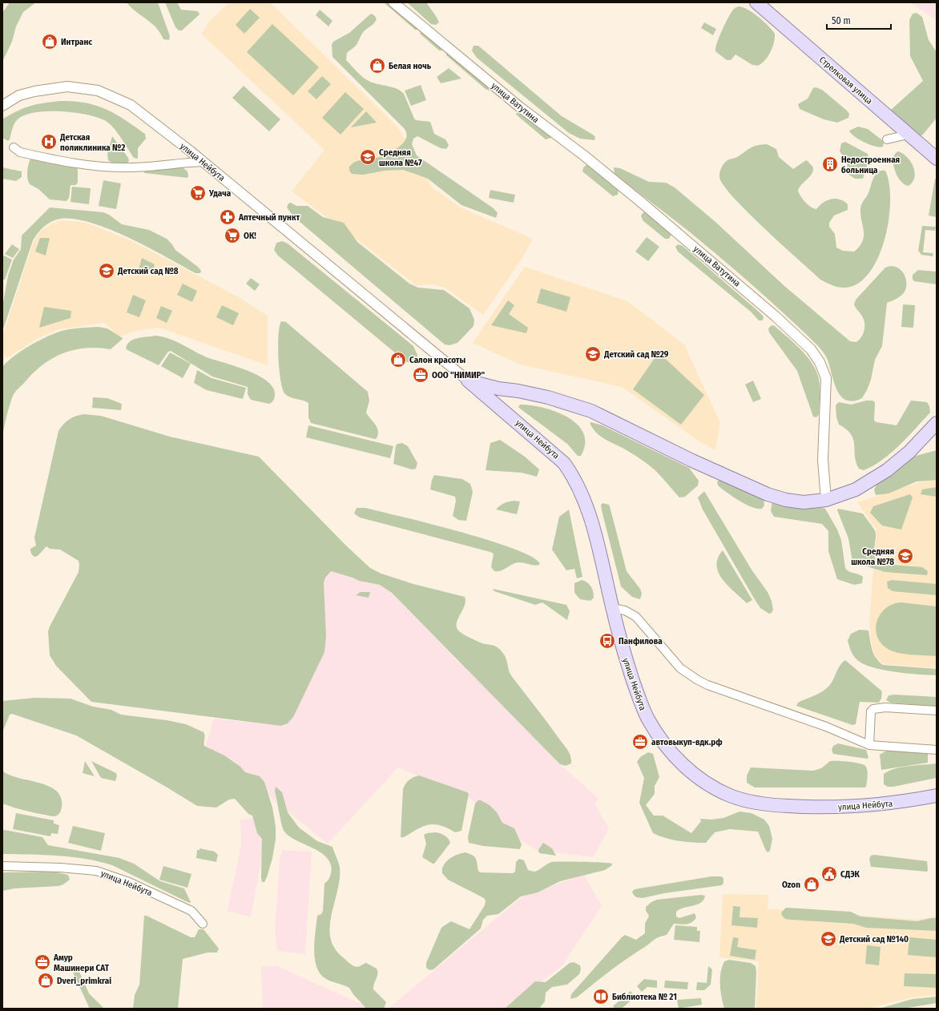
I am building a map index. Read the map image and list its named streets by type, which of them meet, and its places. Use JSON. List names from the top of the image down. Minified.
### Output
{"streets":{"main road":["Стрелковая улица","улица Нейбута"],"street":["улица Ватутина"]},"crossings":[["улица Ватутина","улица Нейбута"]],"places":{"shop":["Интранс","Белая ночь","Салон красоты","Ozon","Dveri_primkrai"],"hospital":["Детская поликлиника №2"],"school or university":["Средняя школа №47","Детский сад №8","Детский сад №29","Средняя школа №78","Детский сад №140"],"building":["Недостроенная больница"],"supermarket":["Удача","ОК!"],"pharmacy":["Аптечный пункт"],"office":["ООО \"НИМИР\"","автовыкуп-вдк.рф","Амур Машинери CAT"],"bus stop":["Панфилова"],"public building":["СДЭК"],"library":["Библиотека № 21"]},"scale_bar":"50 m"}
